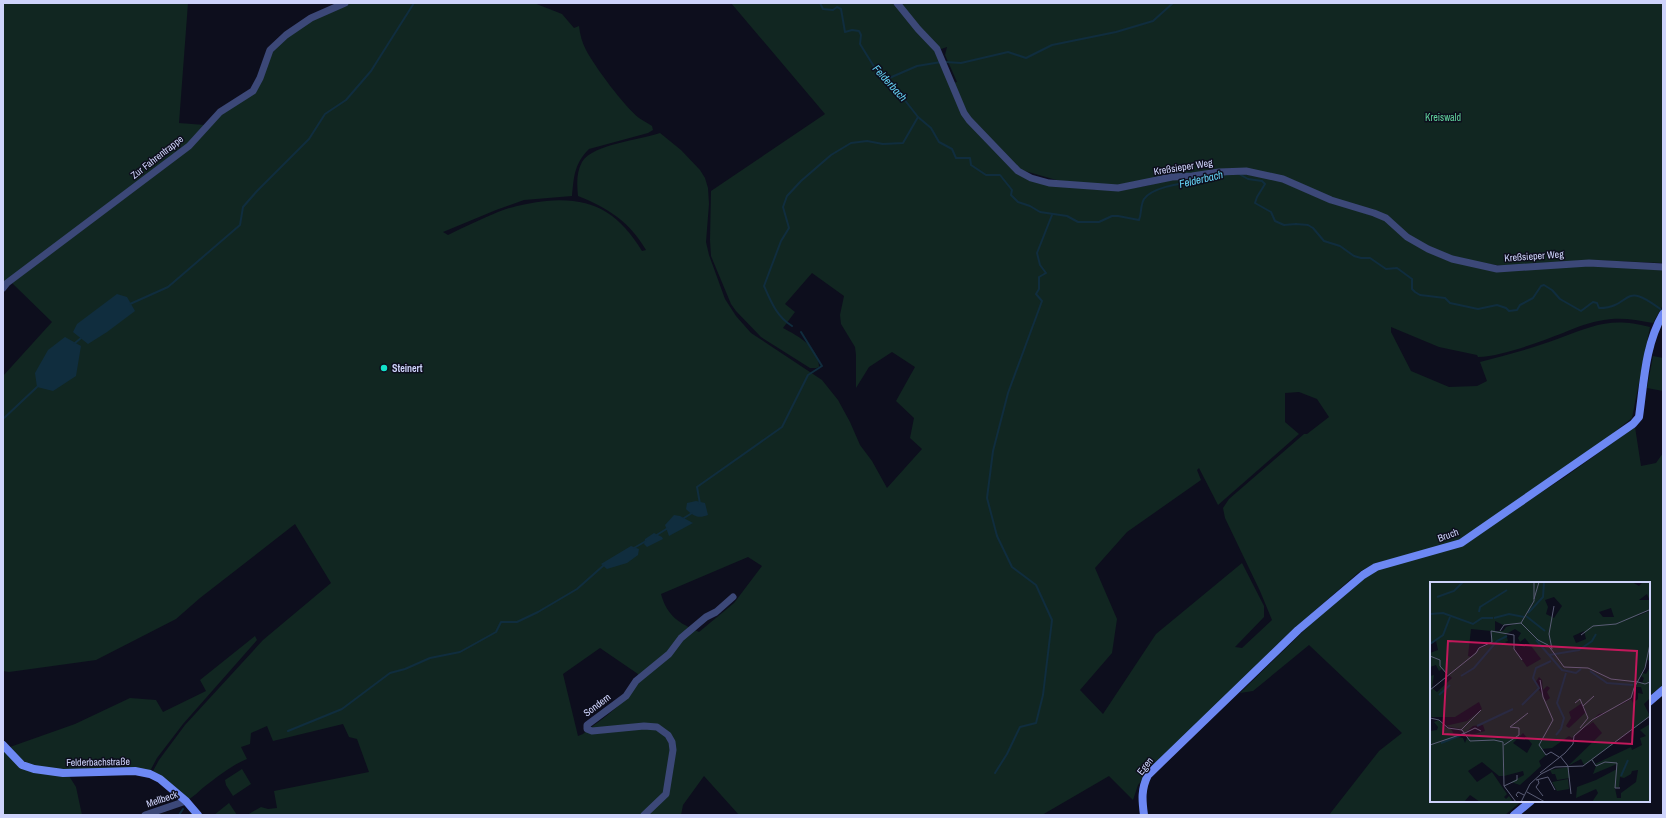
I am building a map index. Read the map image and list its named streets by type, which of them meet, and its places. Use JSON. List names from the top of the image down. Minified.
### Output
{"streets":{"street":["Zur Fahrentrappe","Kreßsieper Weg","Bruch","Sondern","Felderbachstraße","Egen","Mellbeck"]},"crossings":[["Bruch","Egen"],["Felderbachstraße","Mellbeck"]],"water":["Felderbach"],"parks":["Kreiswald"],"places":["Steinert"]}
